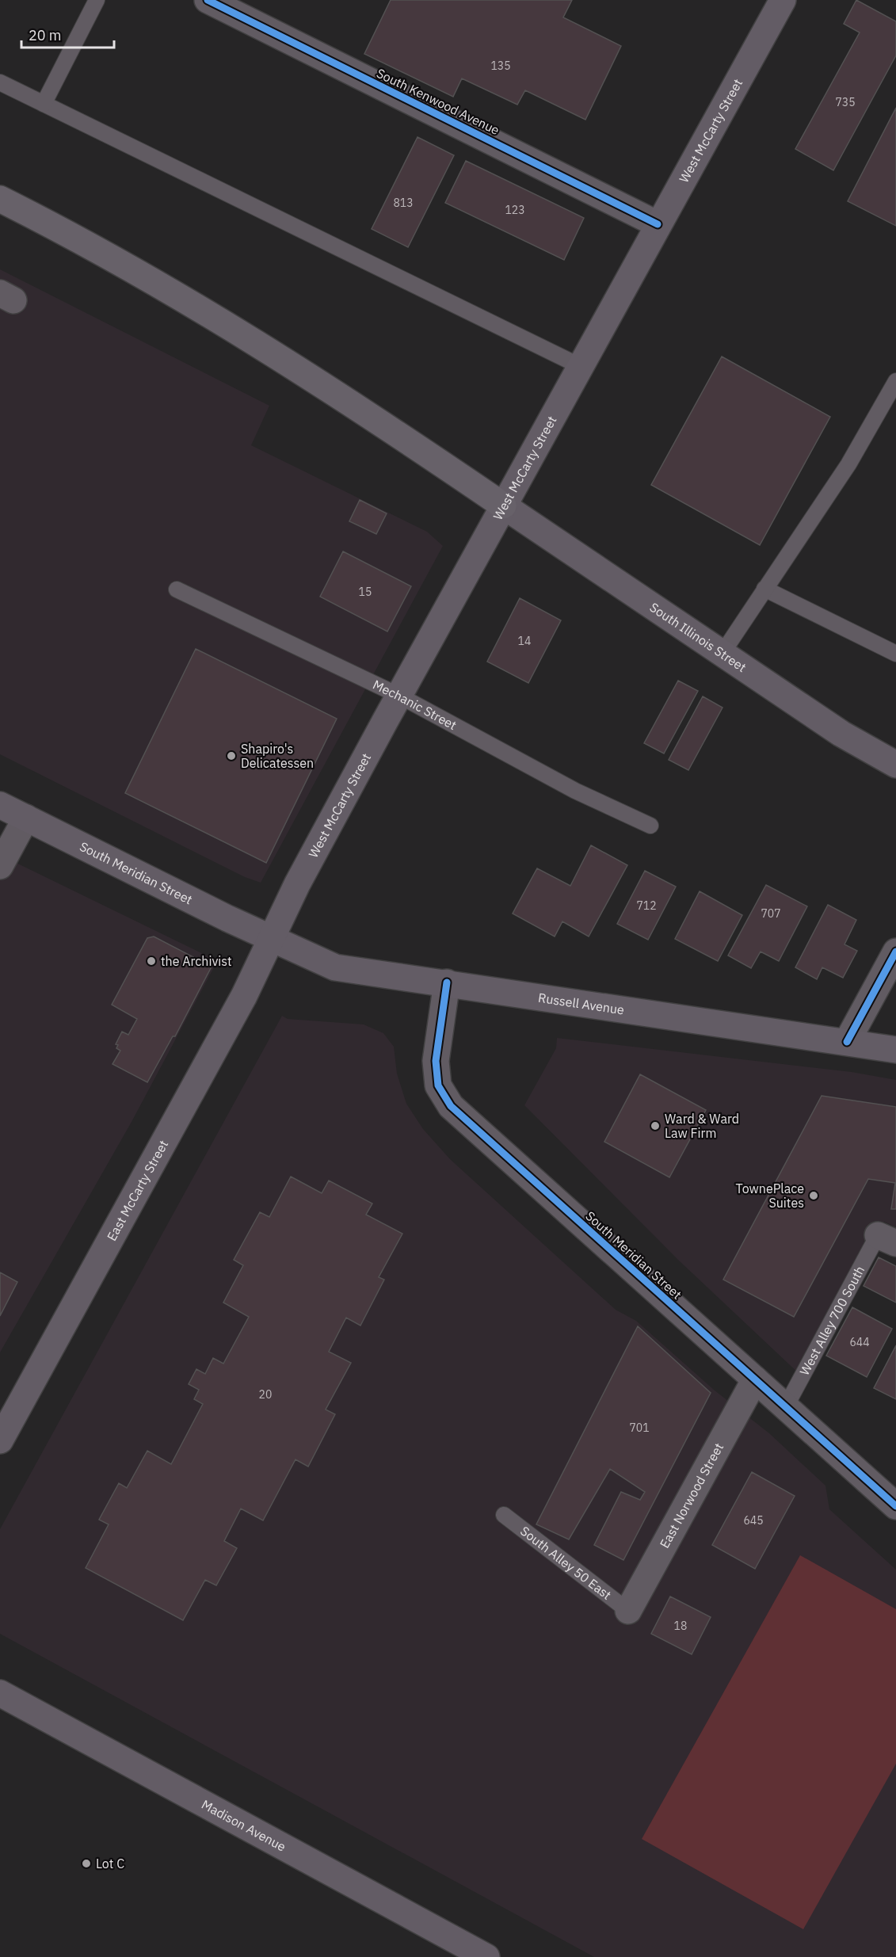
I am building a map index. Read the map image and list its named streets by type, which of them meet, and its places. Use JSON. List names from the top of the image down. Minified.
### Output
{"streets":{"main road":["West McCarty Street","South Illinois Street","South Meridian Street","Russell Avenue","East McCarty Street","Madison Avenue"],"street":["South Kenwood Avenue","East Norwood Street"],"lane":["Mechanic Street","West Alley 700 South","South Alley 50 East"]},"crossings":[["South Kenwood Avenue","West McCarty Street"],["West McCarty Street","South Illinois Street"],["West McCarty Street","Mechanic Street"],["West McCarty Street","South Meridian Street"],["West McCarty Street","Russell Avenue"],["West McCarty Street","East McCarty Street"],["South Meridian Street","Russell Avenue"],["South Meridian Street","East McCarty Street"],["South Meridian Street","West Alley 700 South"],["South Meridian Street","East Norwood Street"],["Russell Avenue","East McCarty Street"],["East Norwood Street","South Alley 50 East"]],"places":["Shapiro's Delicatessen","the Archivist","Ward & Ward Law Firm","TownePlace Suites","Lot C"],"house_numbers":["135","735","813","123","15","14","712","707","644","20","701","645","18"],"scale_bar":"20 m"}
